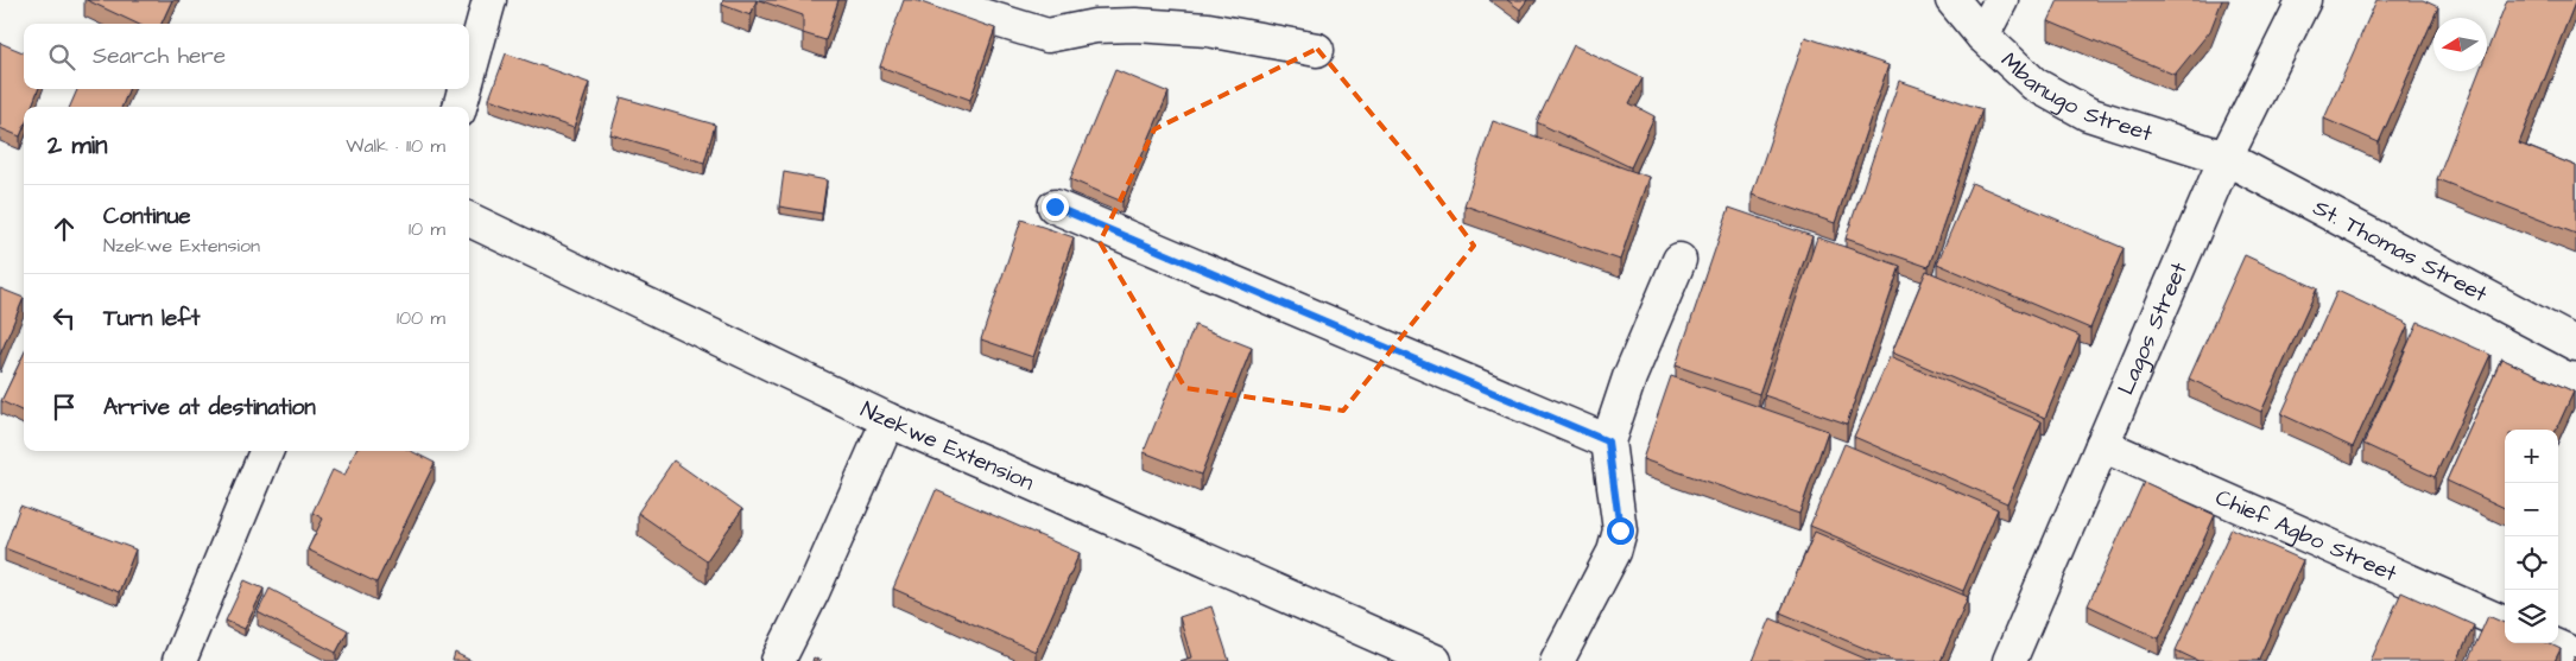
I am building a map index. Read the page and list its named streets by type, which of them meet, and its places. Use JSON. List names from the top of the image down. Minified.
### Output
{"streets":{"street":["Mbanugo Street","St. Thomas Street","Lagos Street","Nzekwe Extension","Chief Agbo Street"]},"crossings":[["Mbanugo Street","St. Thomas Street"],["Mbanugo Street","Lagos Street"],["St. Thomas Street","Lagos Street"],["Lagos Street","Chief Agbo Street"]],"north":"left","page":{"search":"Search here","heading":["2 min","Walk · 110 m"],"list":[["Continue","Nzekwe Extension","10 m"],["Turn left","100 m"],"Arrive at destination"],"map_buttons":["+","−"]}}
